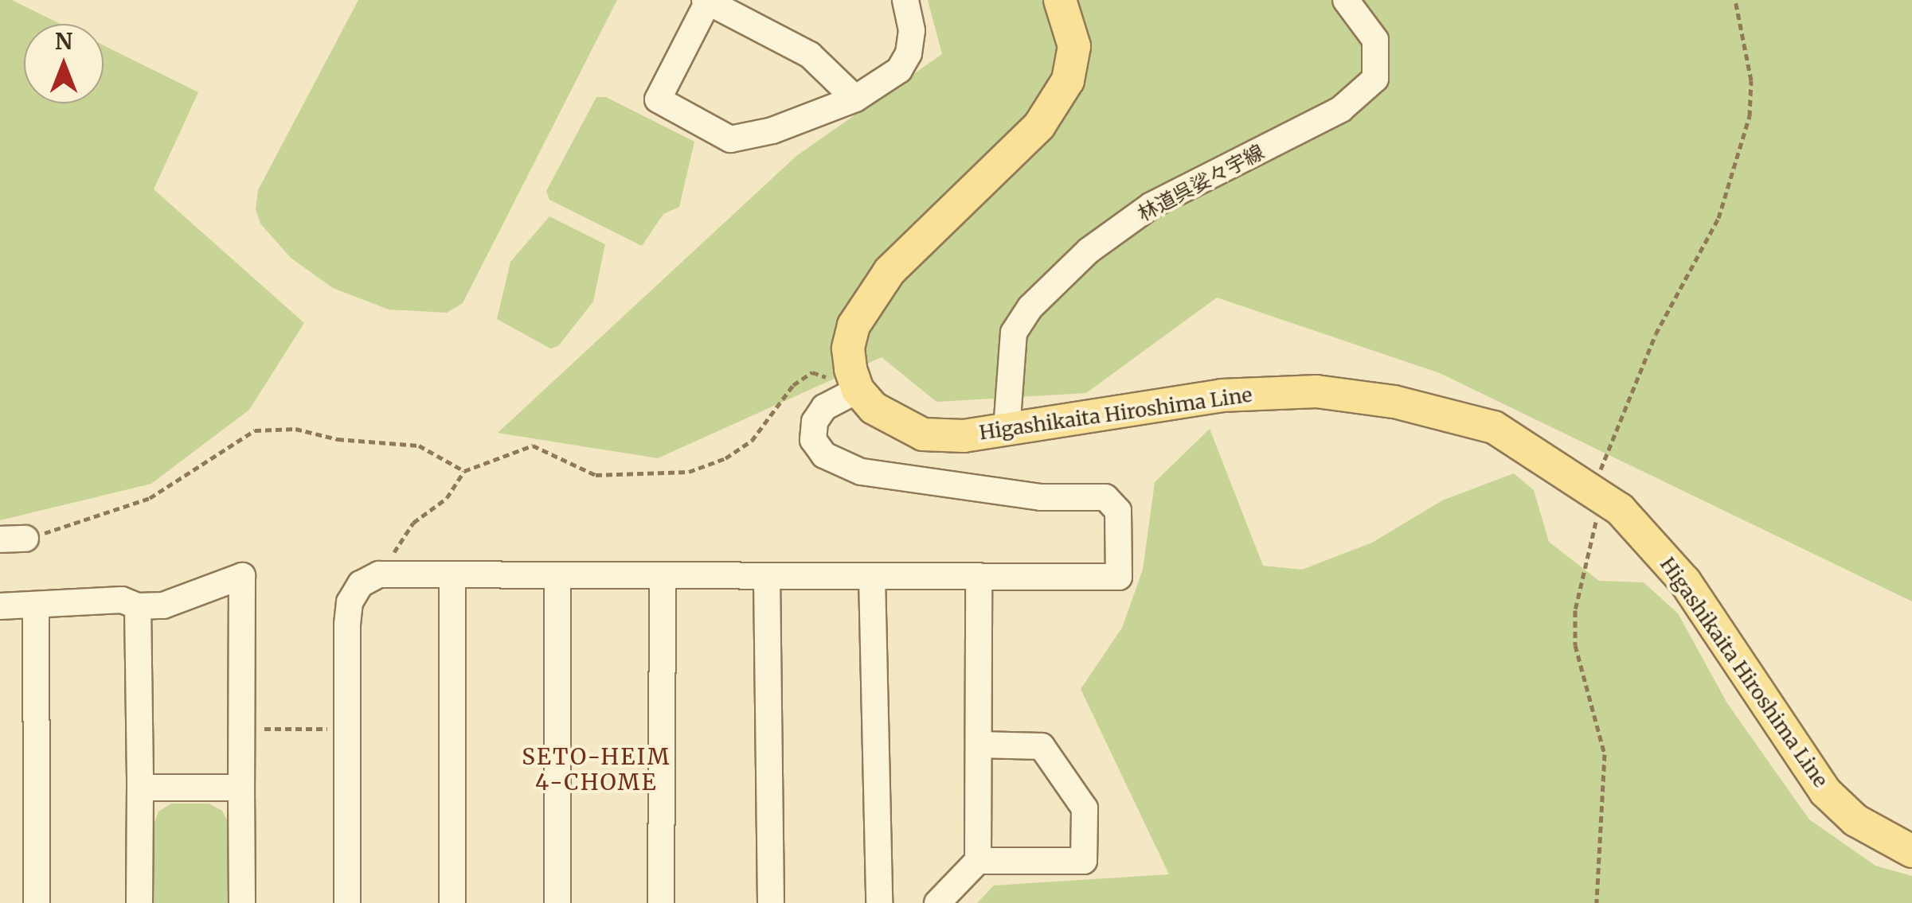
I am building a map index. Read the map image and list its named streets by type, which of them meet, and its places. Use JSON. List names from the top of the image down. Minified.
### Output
{"streets":{"main road":["Higashikaita Hiroshima Line"],"street":["林道呉娑々宇線"]},"crossings":[["林道呉娑々宇線","Higashikaita Hiroshima Line"]],"districts":["SETO-HEIM 4-CHOME"],"north":"top"}
